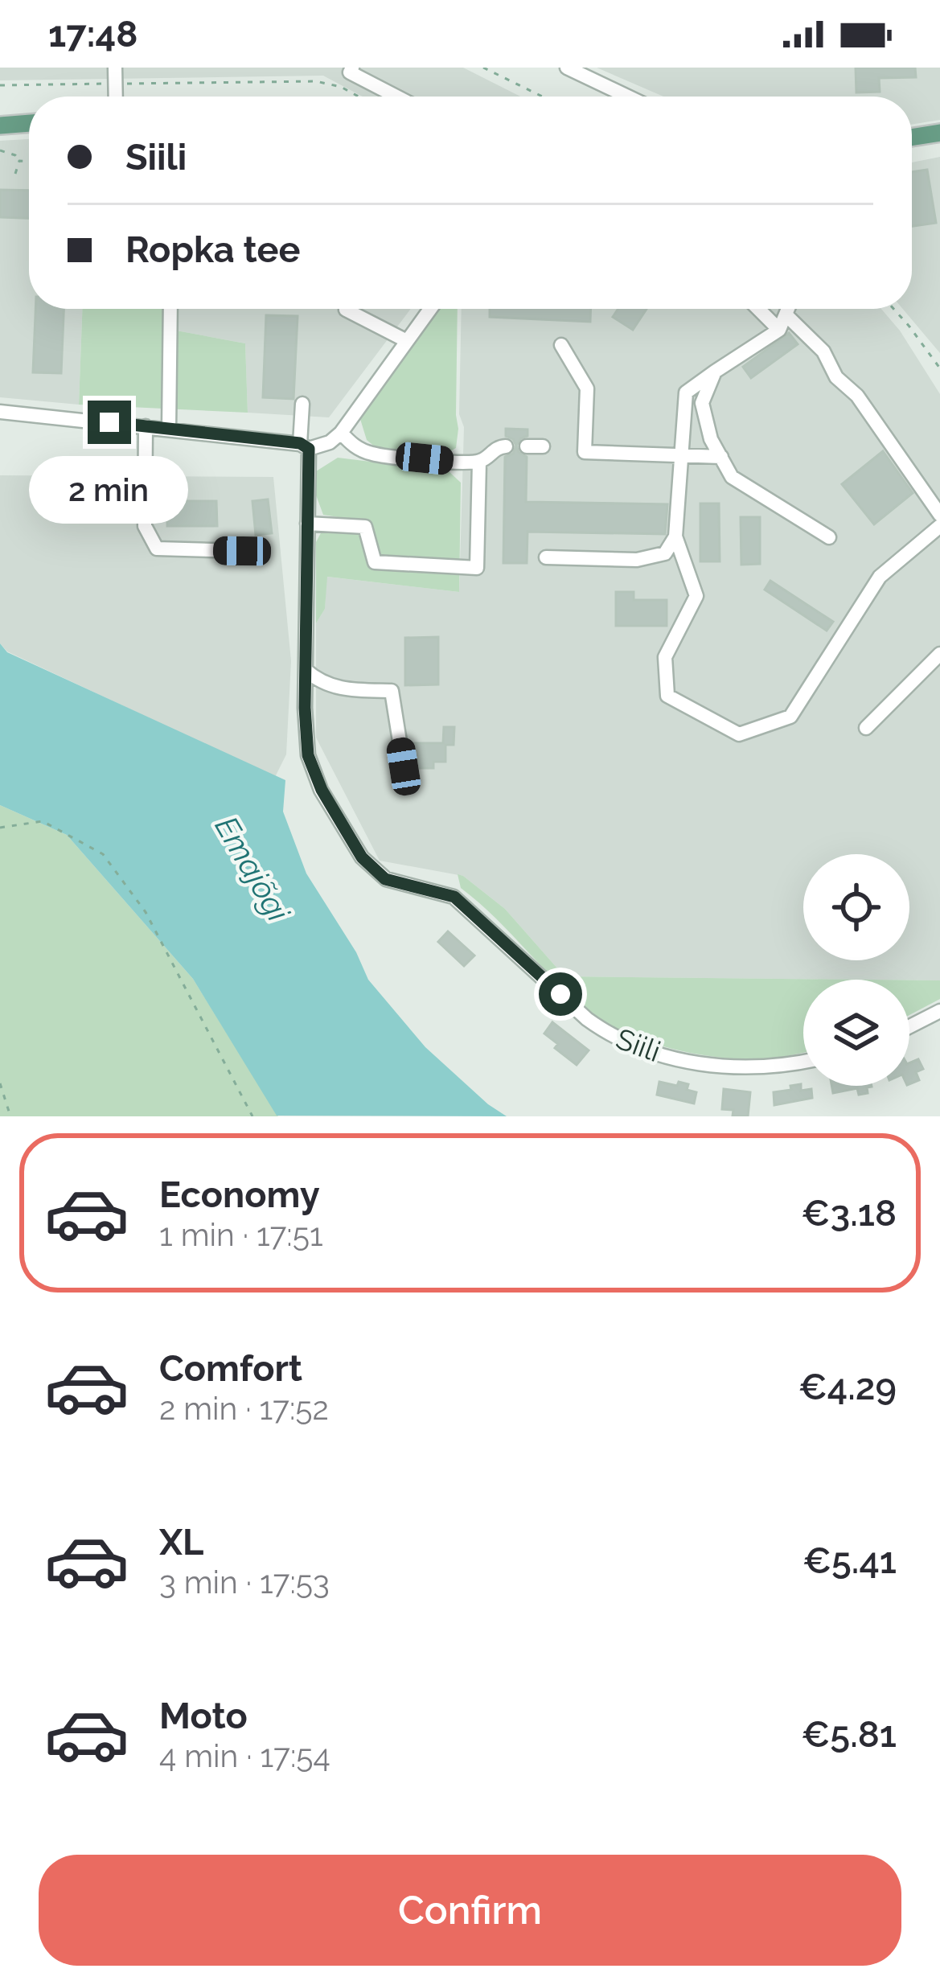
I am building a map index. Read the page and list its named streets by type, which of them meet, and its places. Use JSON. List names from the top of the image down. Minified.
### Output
{"streets":{"street":["Siili"]},"water":["Emajõgi"],"page":{"status":"17:48","banner":["Siili","Ropka tee"],"bubble":"2 min","list":[{"name":"Economy","note":"1 min · 17:51","value":"€3.18"},{"name":"Comfort","note":"2 min · 17:52","value":"€4.29"},{"name":"XL","note":"3 min · 17:53","value":"€5.41"},{"name":"Moto","note":"4 min · 17:54","value":"€5.81"}],"buttons":"Confirm"}}
